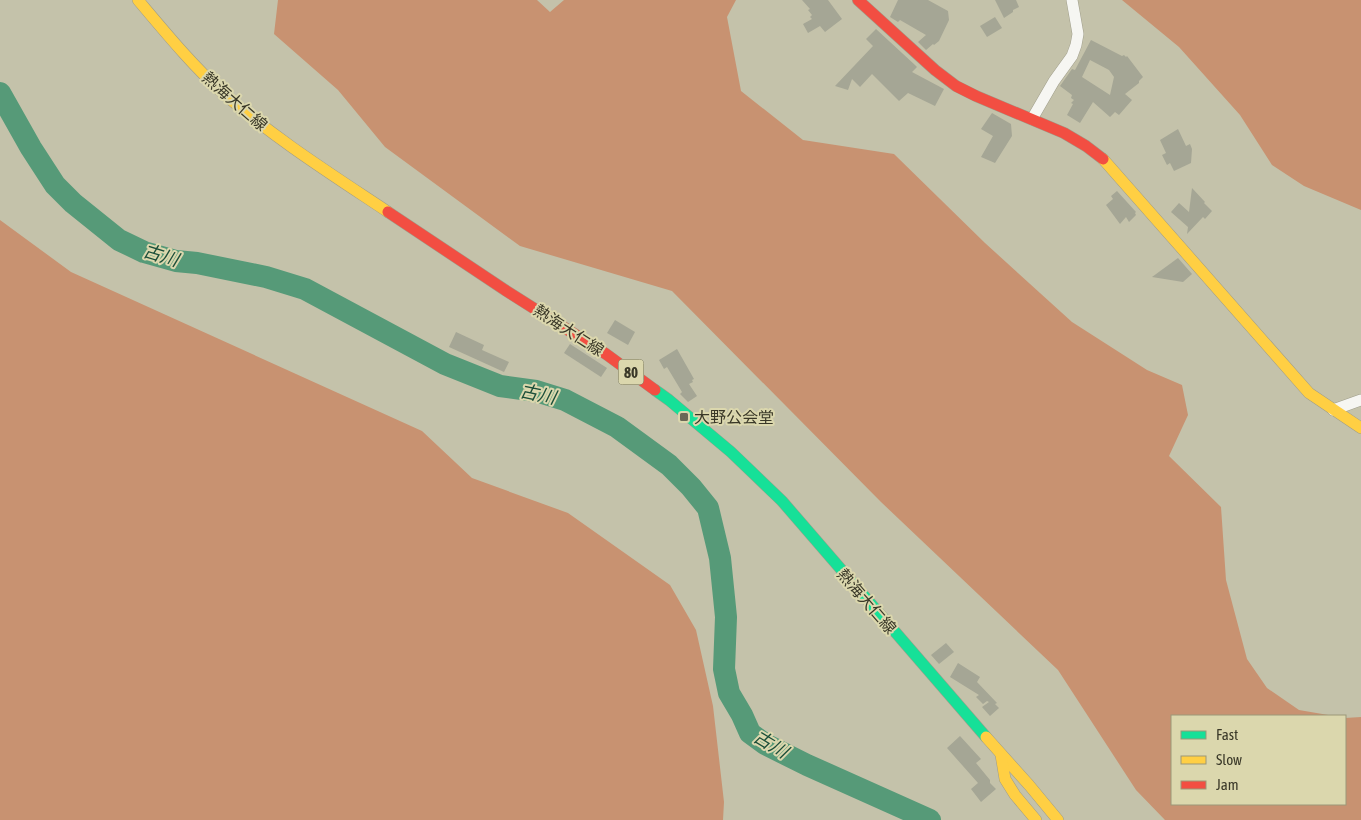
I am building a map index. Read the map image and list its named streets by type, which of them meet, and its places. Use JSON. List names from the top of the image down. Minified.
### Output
{"streets":{"main road":["熱海大仁線","80"]},"water":["古川"],"places":{"transit":["大野公会堂"]},"legend":["Fast","Slow","Jam"]}
